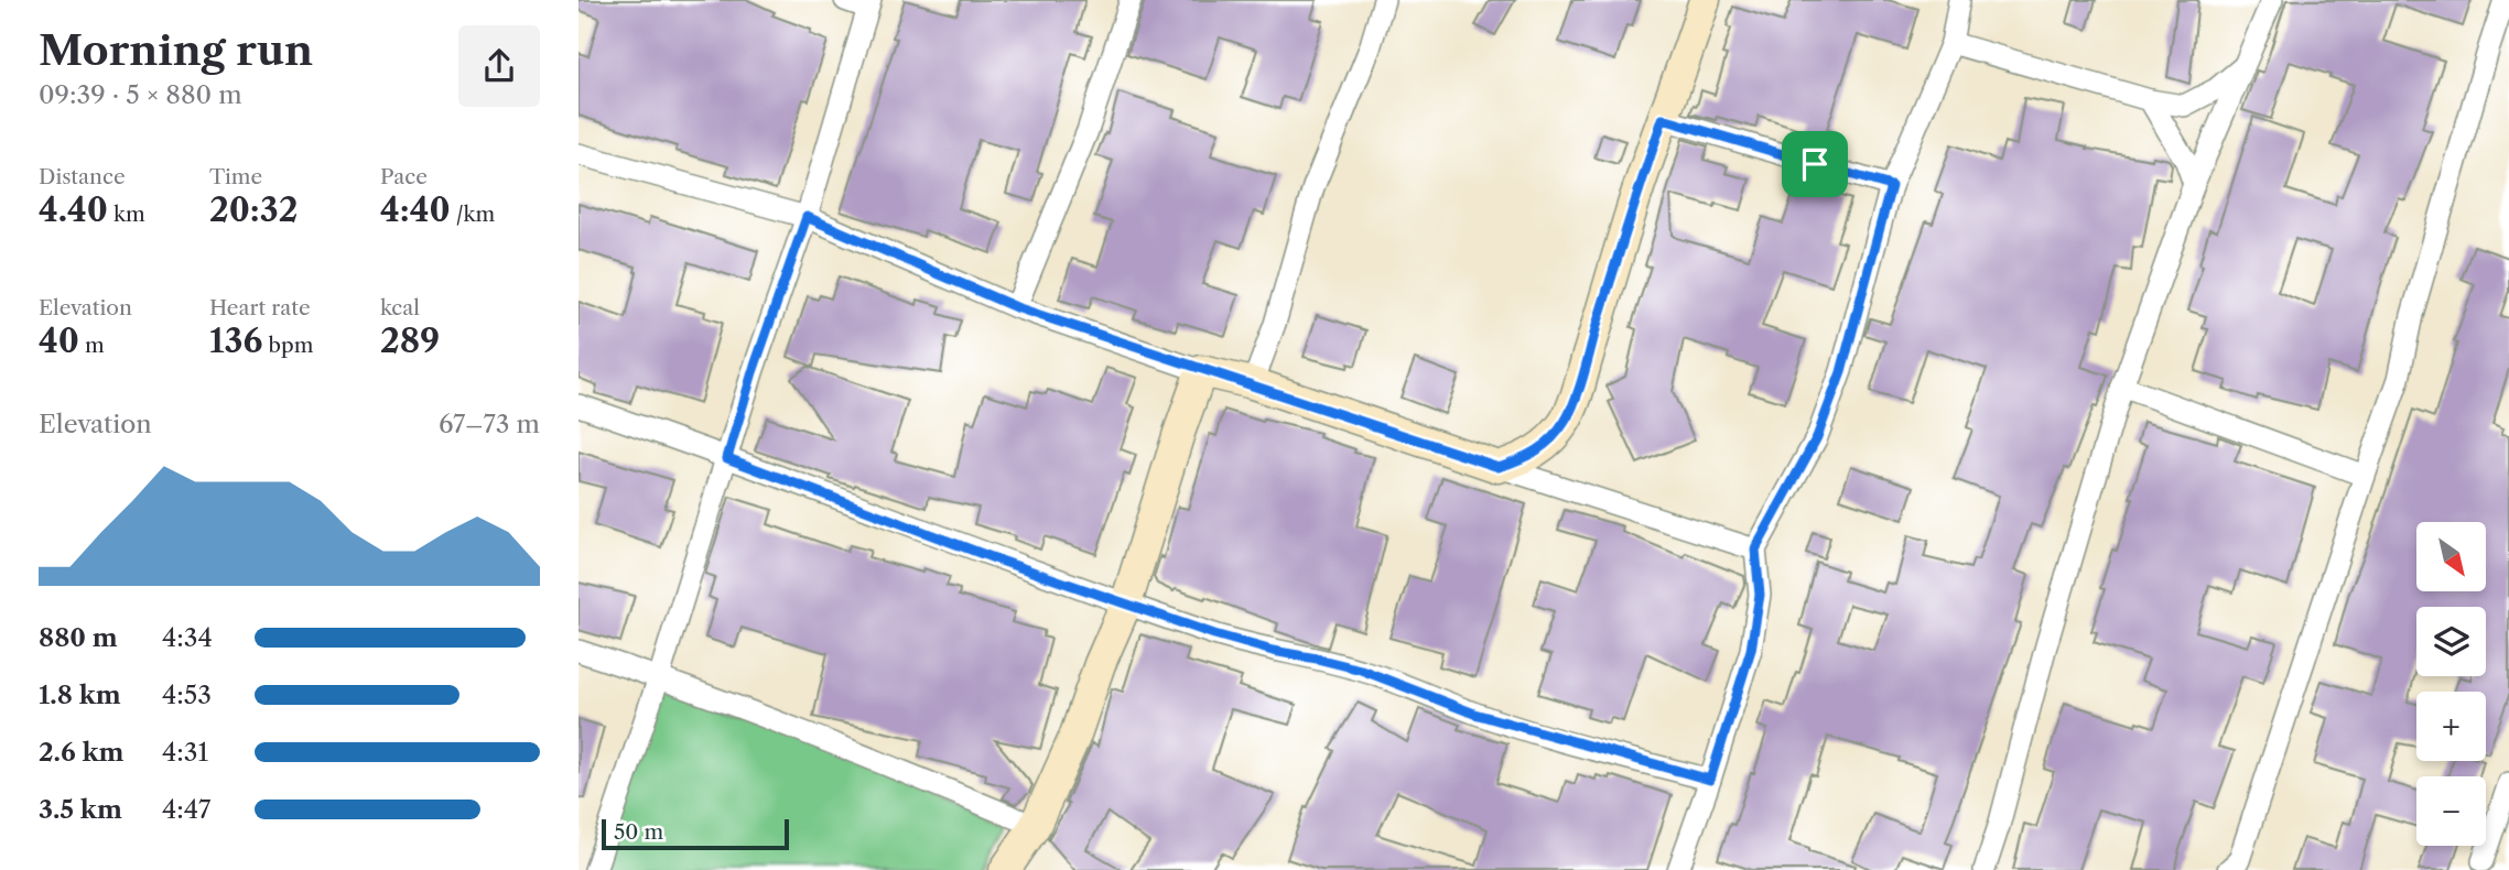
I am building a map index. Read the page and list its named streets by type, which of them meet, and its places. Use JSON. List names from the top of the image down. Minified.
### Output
{"scale_bar":"50 m","north":"bottom right","page":{"heading":["Morning run","09:39 · 5 × 880 m"],"stats":[["Distance","4.40 km"],["Time","20:32"],["Pace","4:40 /km"],["Elevation","40 m"],["Heart rate","136 bpm"],["kcal","289"]],"chart":["Elevation","67–73 m"],"map_buttons":["+","−"],"list":[{"name":"880 m","note":"4:34"},{"name":"1.8 km","note":"4:53"},{"name":"2.6 km","note":"4:31"},{"name":"3.5 km","note":"4:47"}],"scale":"50 m"}}
